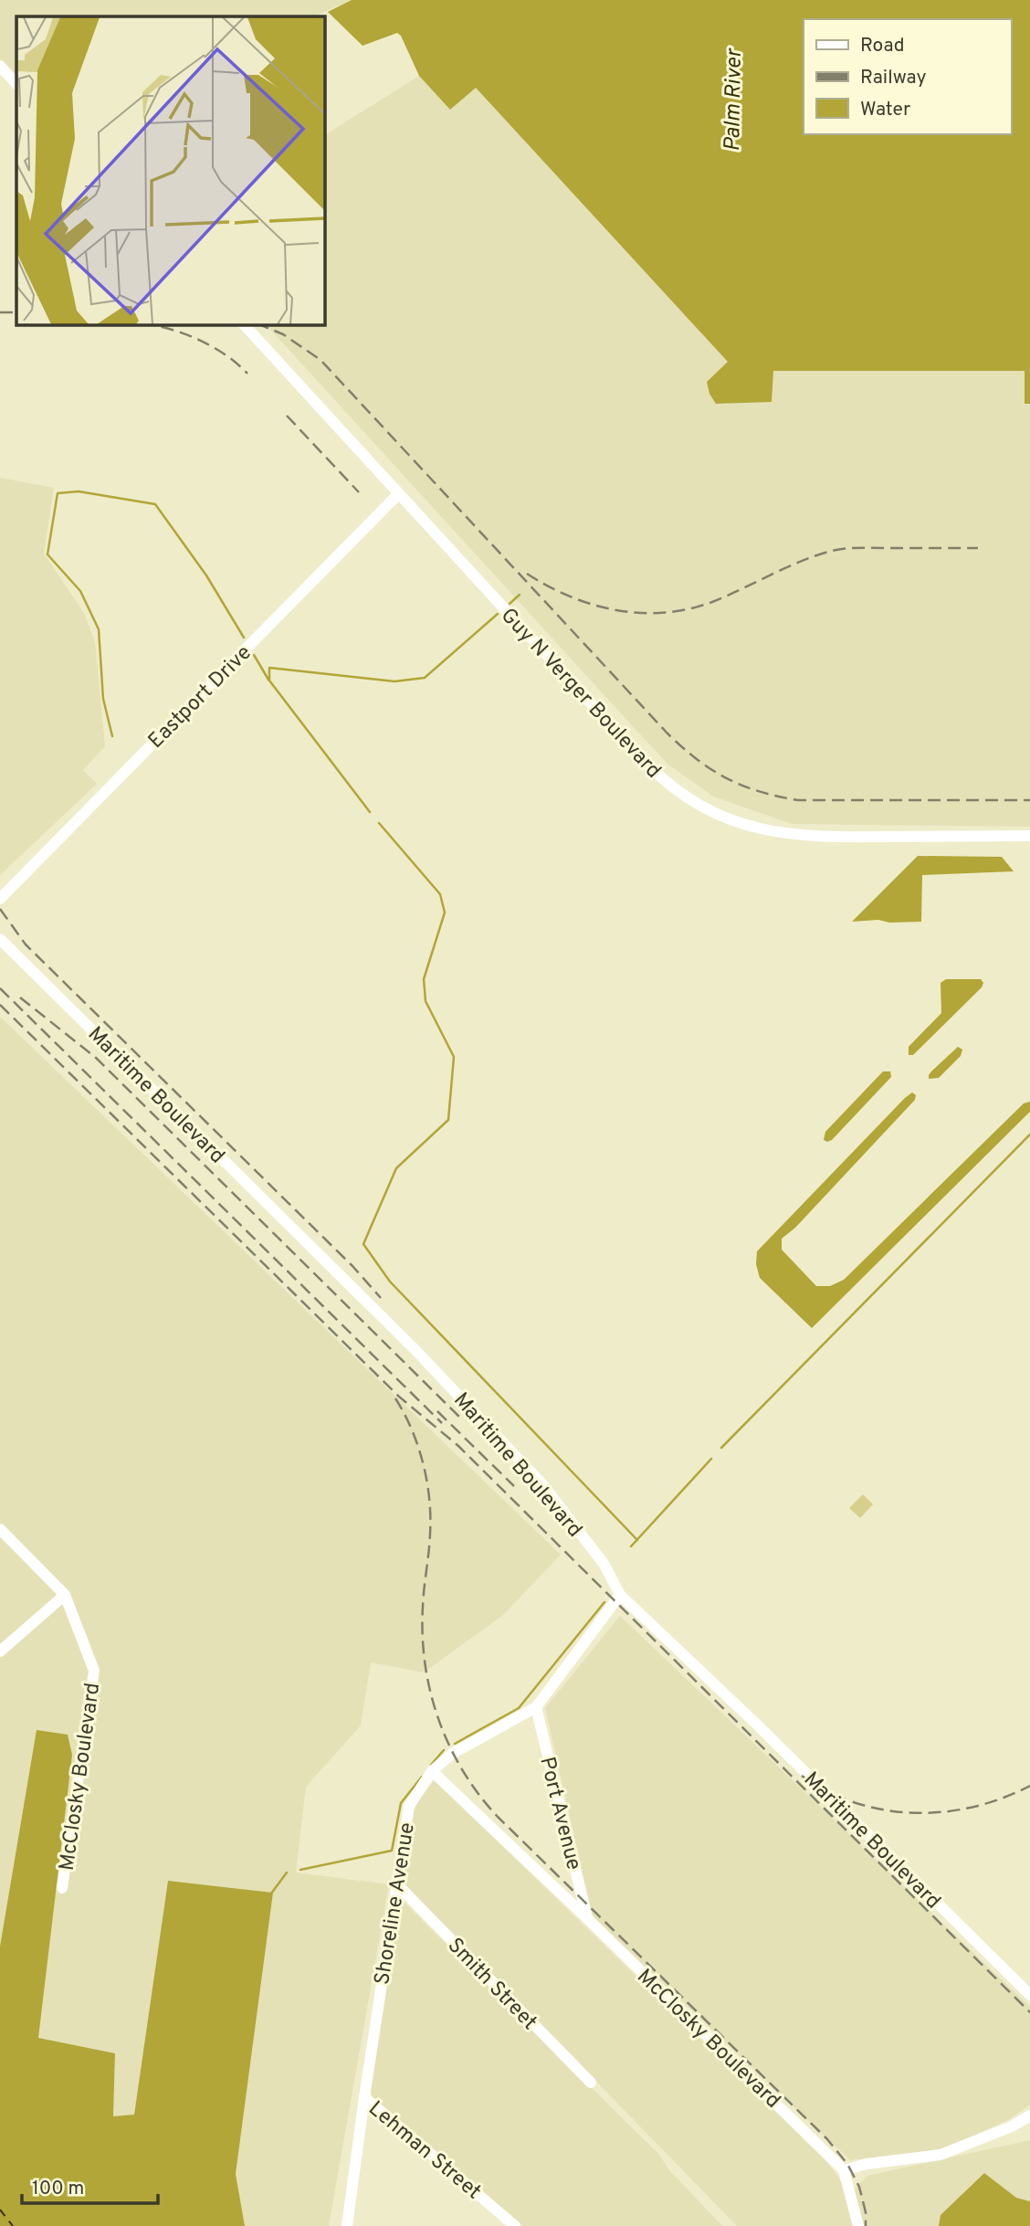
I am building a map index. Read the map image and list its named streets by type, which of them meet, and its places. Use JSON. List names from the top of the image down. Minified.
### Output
{"streets":{"street":["Guy N Verger Boulevard","Eastport Drive","Maritime Boulevard","McClosky Boulevard","Port Avenue","Shoreline Avenue","Smith Street","Lehman Street"]},"crossings":[["Guy N Verger Boulevard","Eastport Drive"],["Maritime Boulevard","Shoreline Avenue"],["McClosky Boulevard","Port Avenue"],["McClosky Boulevard","Shoreline Avenue"],["Port Avenue","Shoreline Avenue"],["Shoreline Avenue","Smith Street"],["Shoreline Avenue","Lehman Street"]],"water":["Palm River"],"legend":["Road","Railway","Water"],"scale_bar":"100 m"}
